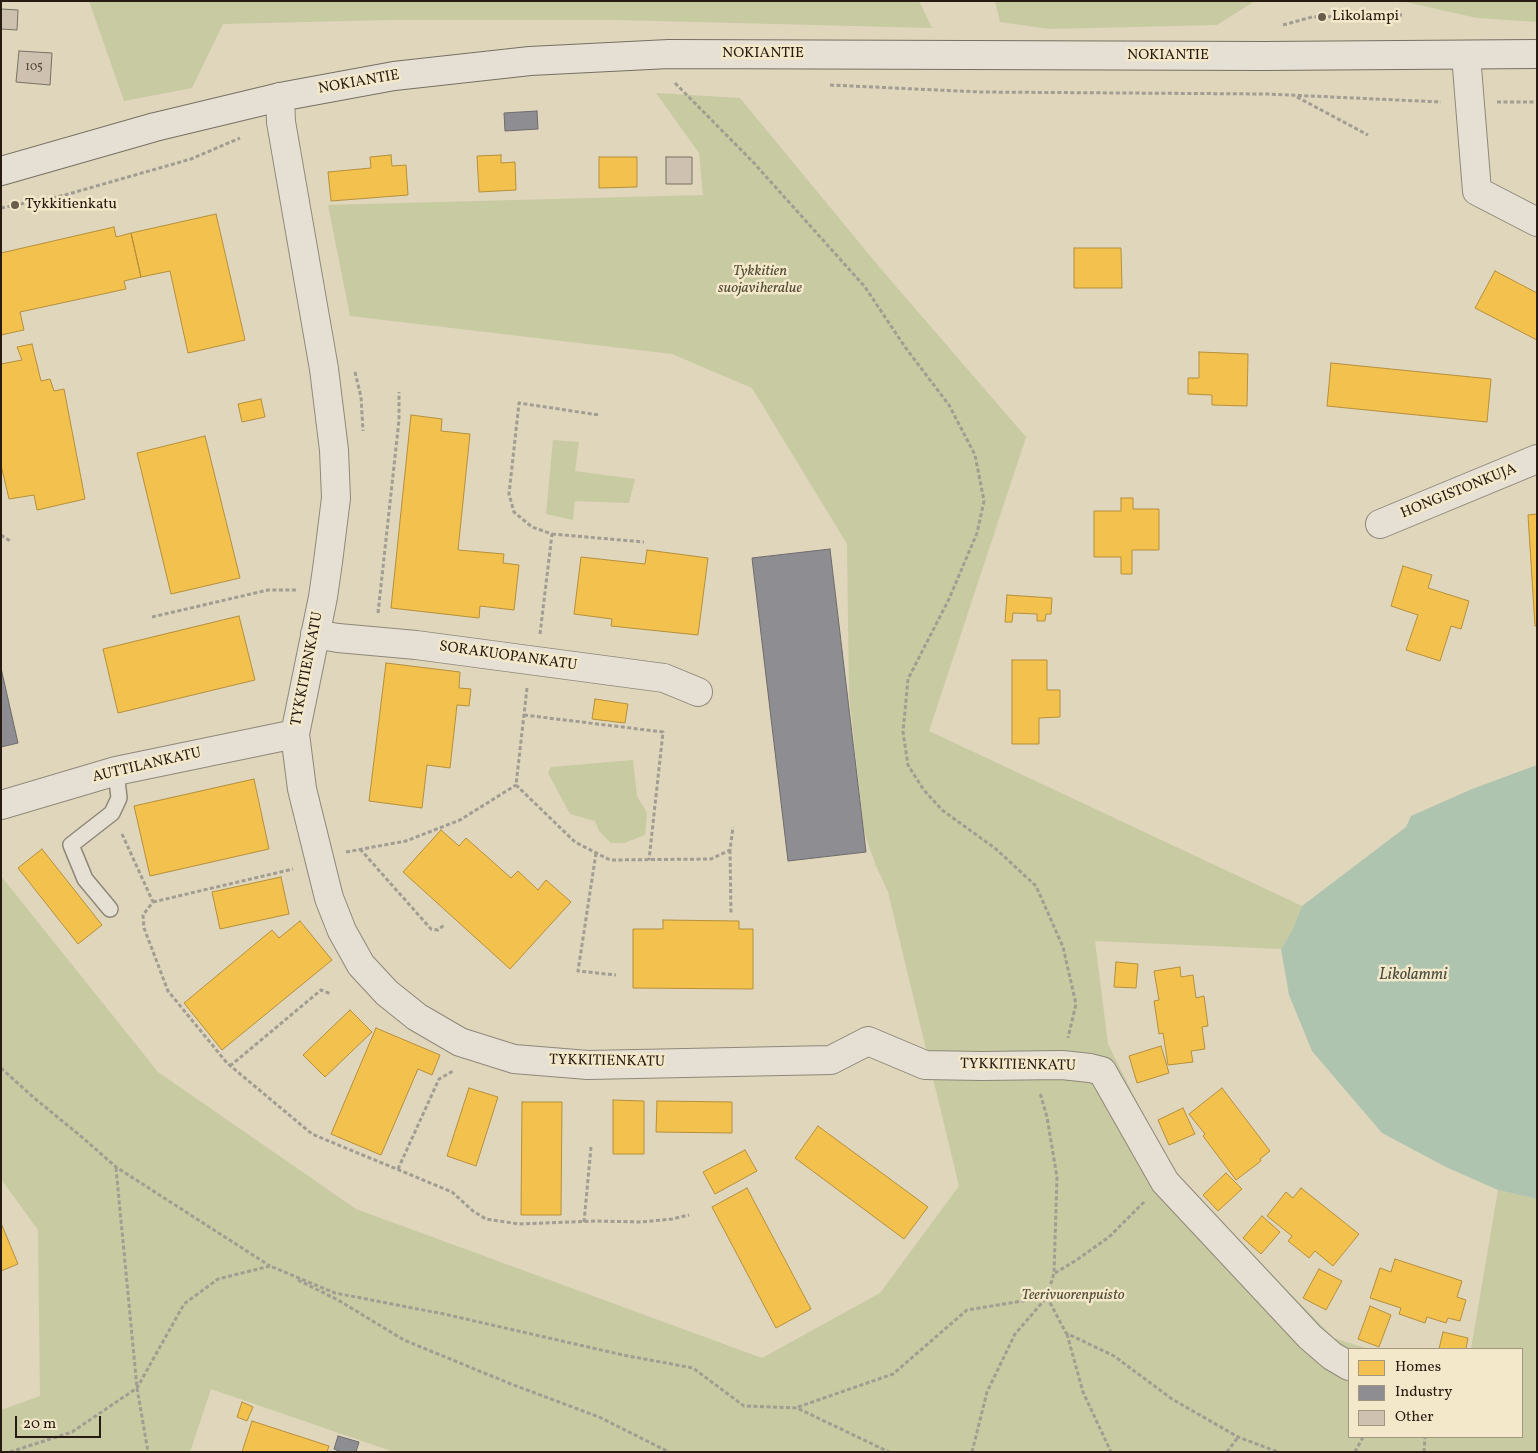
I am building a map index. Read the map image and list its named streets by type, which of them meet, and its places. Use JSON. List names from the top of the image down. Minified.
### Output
{"streets":{"street":["NOKIANTIE","HONGISTONKUJA","SORAKUOPANKATU","TYKKITIENKATU","AUTTILANKATU"]},"crossings":[["NOKIANTIE","TYKKITIENKATU"],["SORAKUOPANKATU","TYKKITIENKATU"],["TYKKITIENKATU","AUTTILANKATU"]],"water":["Likolammi"],"parks":["Tykkitien suojaviheralue","Teerivuorenpuisto"],"places":["Likolampi","Tykkitienkatu"],"house_numbers":["105"],"legend":["Homes","Industry","Other"],"scale_bar":"20 m"}
